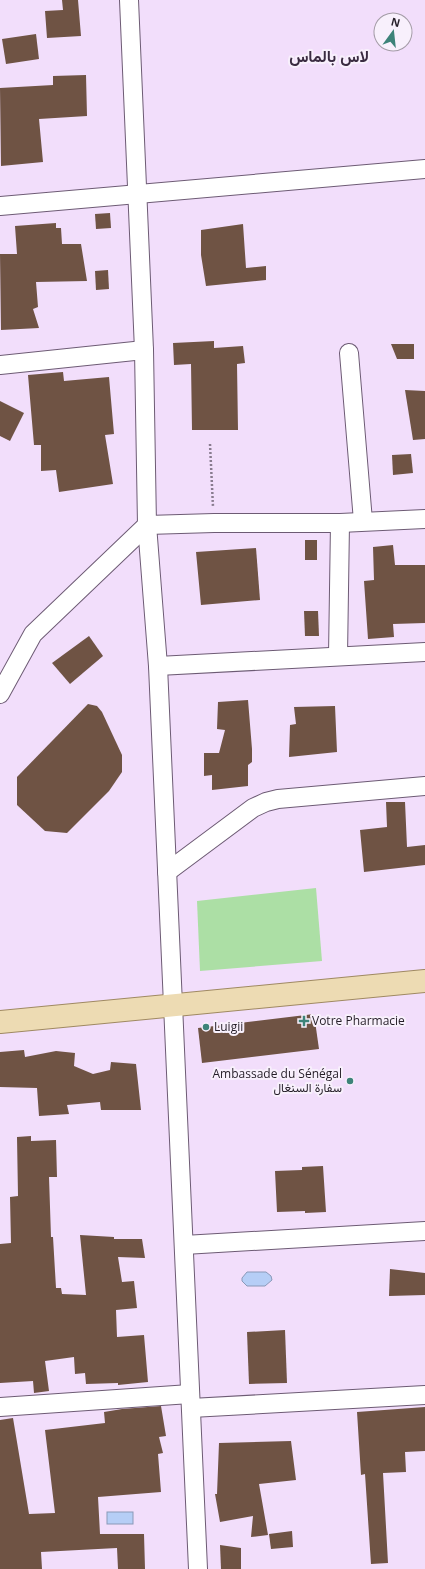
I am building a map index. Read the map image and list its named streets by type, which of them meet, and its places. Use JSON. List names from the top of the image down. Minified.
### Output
{"districts":["لاس بالماس"],"places":{"health":["Votre Pharmacie"],"other":["Luigii","Ambassade du Sénégal سفارة السنغال"]},"north":"top"}
